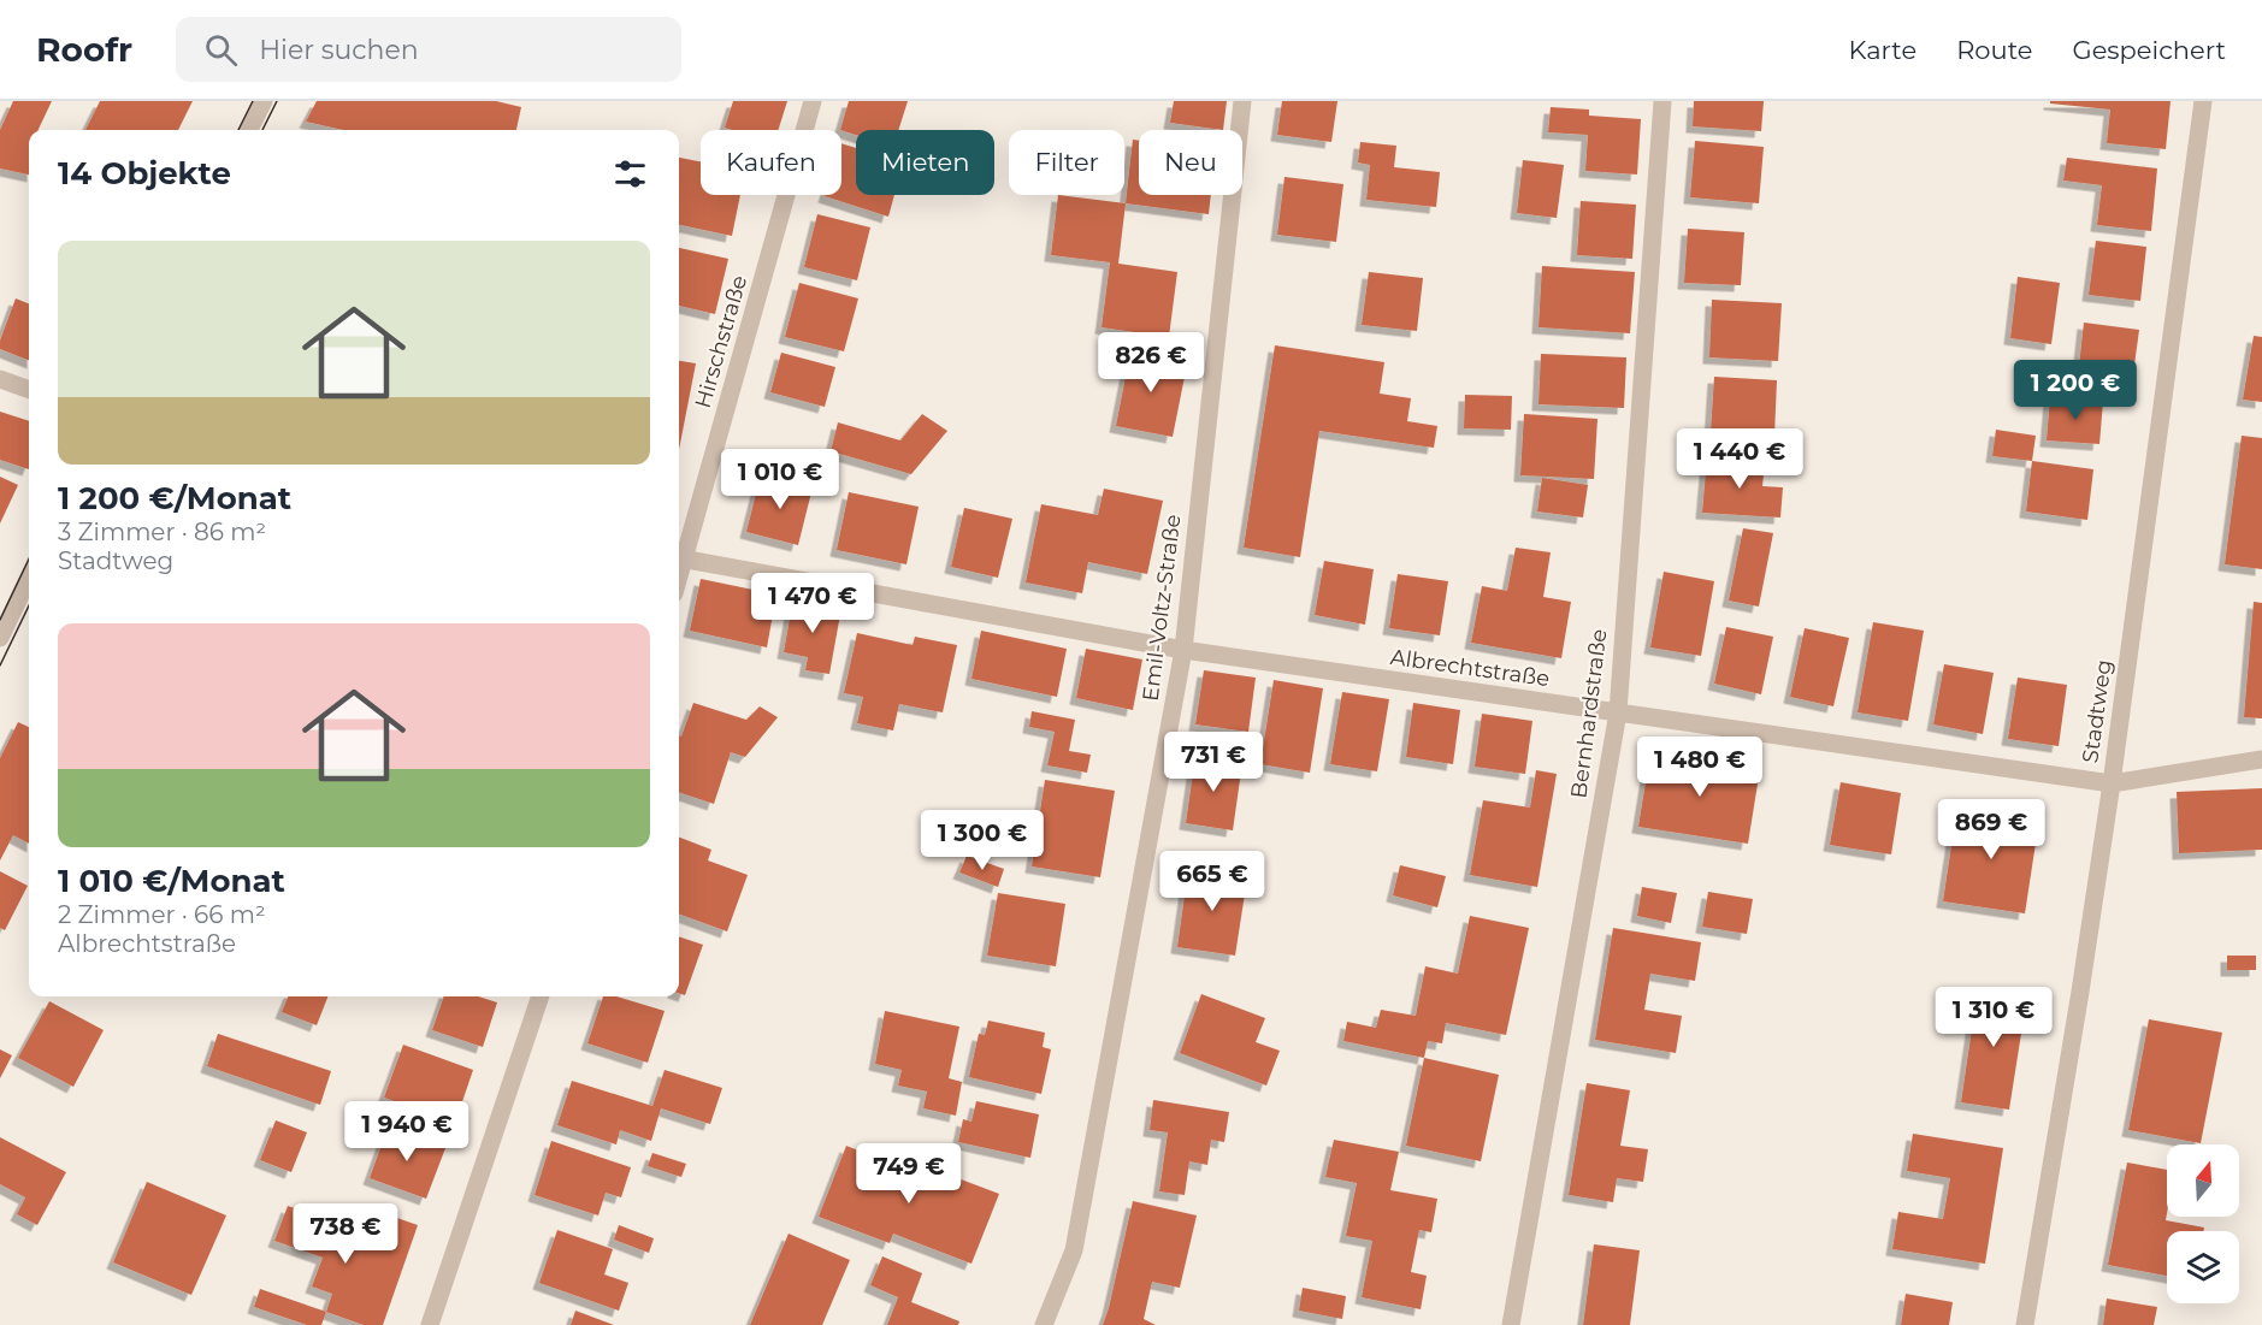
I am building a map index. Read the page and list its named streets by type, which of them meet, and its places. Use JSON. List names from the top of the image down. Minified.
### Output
{"streets":{"street":["Hirschstraße","Emil-Voltz-Straße","Albrechtstraße","Stadtweg","Bernhardstraße"]},"crossings":[["Hirschstraße","Albrechtstraße"],["Emil-Voltz-Straße","Albrechtstraße"],["Albrechtstraße","Stadtweg"],["Albrechtstraße","Bernhardstraße"]],"north":"top","page":{"header":"Roofr","search":"Hier suchen","nav":["Karte","Route","Gespeichert"],"chip":["Kaufen","Mieten","Filter","Neu"],"heading":"14 Objekte","list":[{"name":"1 200 €/Monat","note":"3 Zimmer · 86 m² · Stadtweg"},{"name":"1 010 €/Monat","note":"2 Zimmer · 66 m² · Albrechtstraße"}],"price":["826 €","1 200 €","1 440 €","1 010 €","1 470 €","731 €","1 480 €","869 €","1 300 €","665 €","1 310 €","1 940 €","749 €","738 €"]}}
